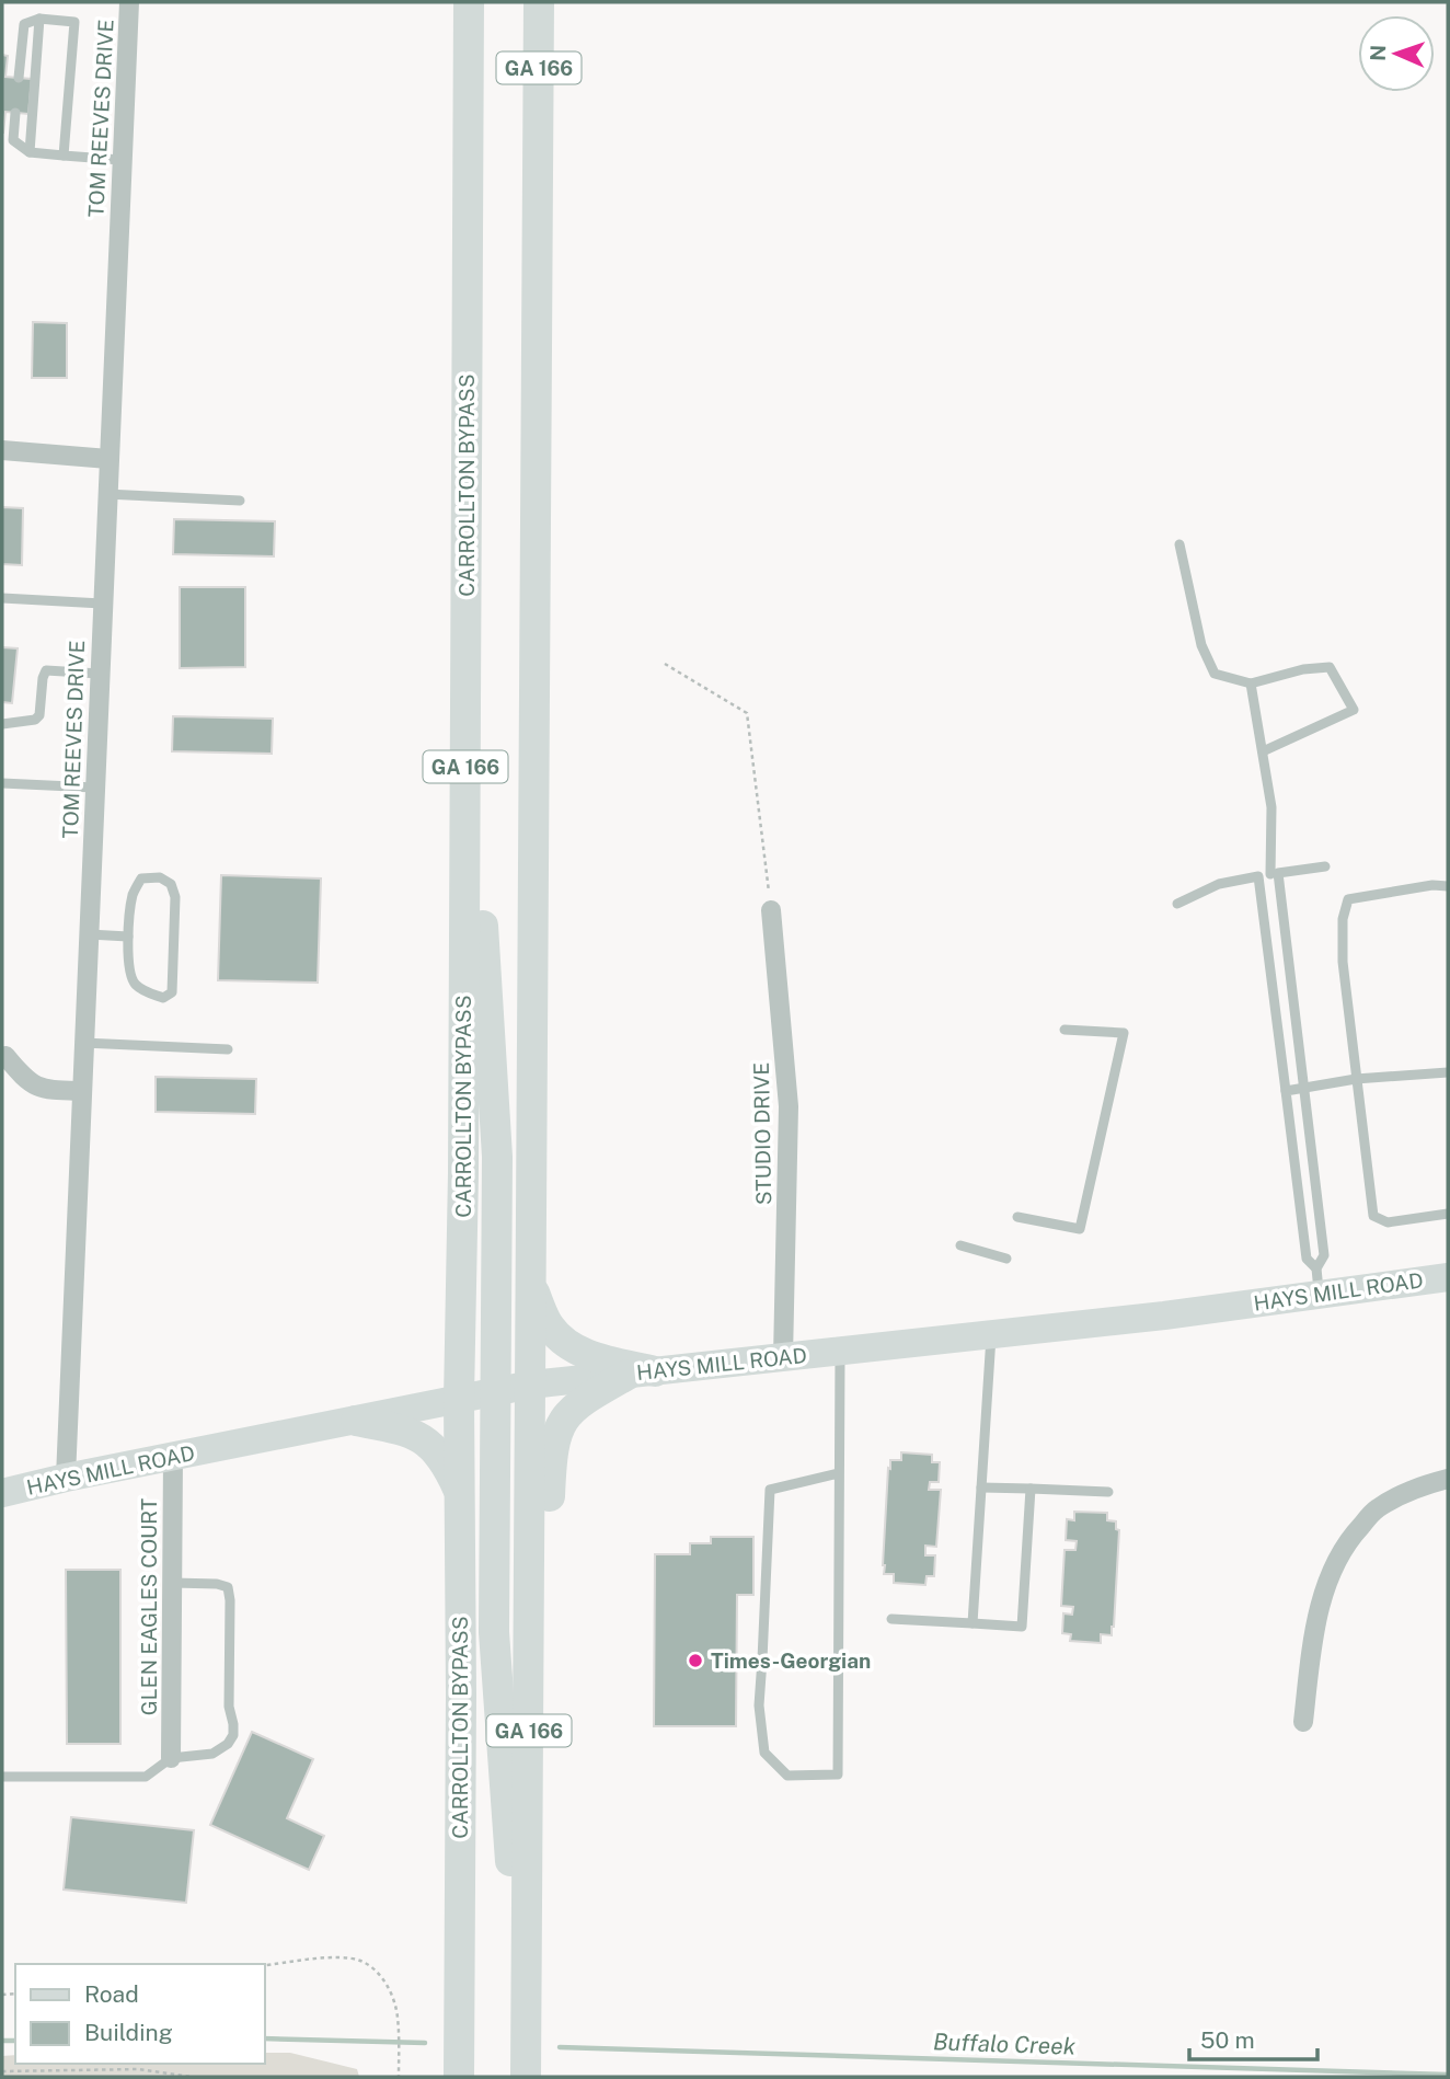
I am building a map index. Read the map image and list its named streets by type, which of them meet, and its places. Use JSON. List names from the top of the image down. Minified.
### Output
{"streets":{"main road":["GA 166","CARROLLTON BYPASS"],"street":["TOM REEVES DRIVE","STUDIO DRIVE","HAYS MILL ROAD","GLEN EAGLES COURT"]},"crossings":[["GA 166","HAYS MILL ROAD"],["TOM REEVES DRIVE","HAYS MILL ROAD"],["CARROLLTON BYPASS","HAYS MILL ROAD"],["STUDIO DRIVE","HAYS MILL ROAD"],["HAYS MILL ROAD","GLEN EAGLES COURT"]],"water":["Buffalo Creek"],"places":["Times-Georgian"],"legend":["Road","Building"],"scale_bar":"50 m","north":"left"}
